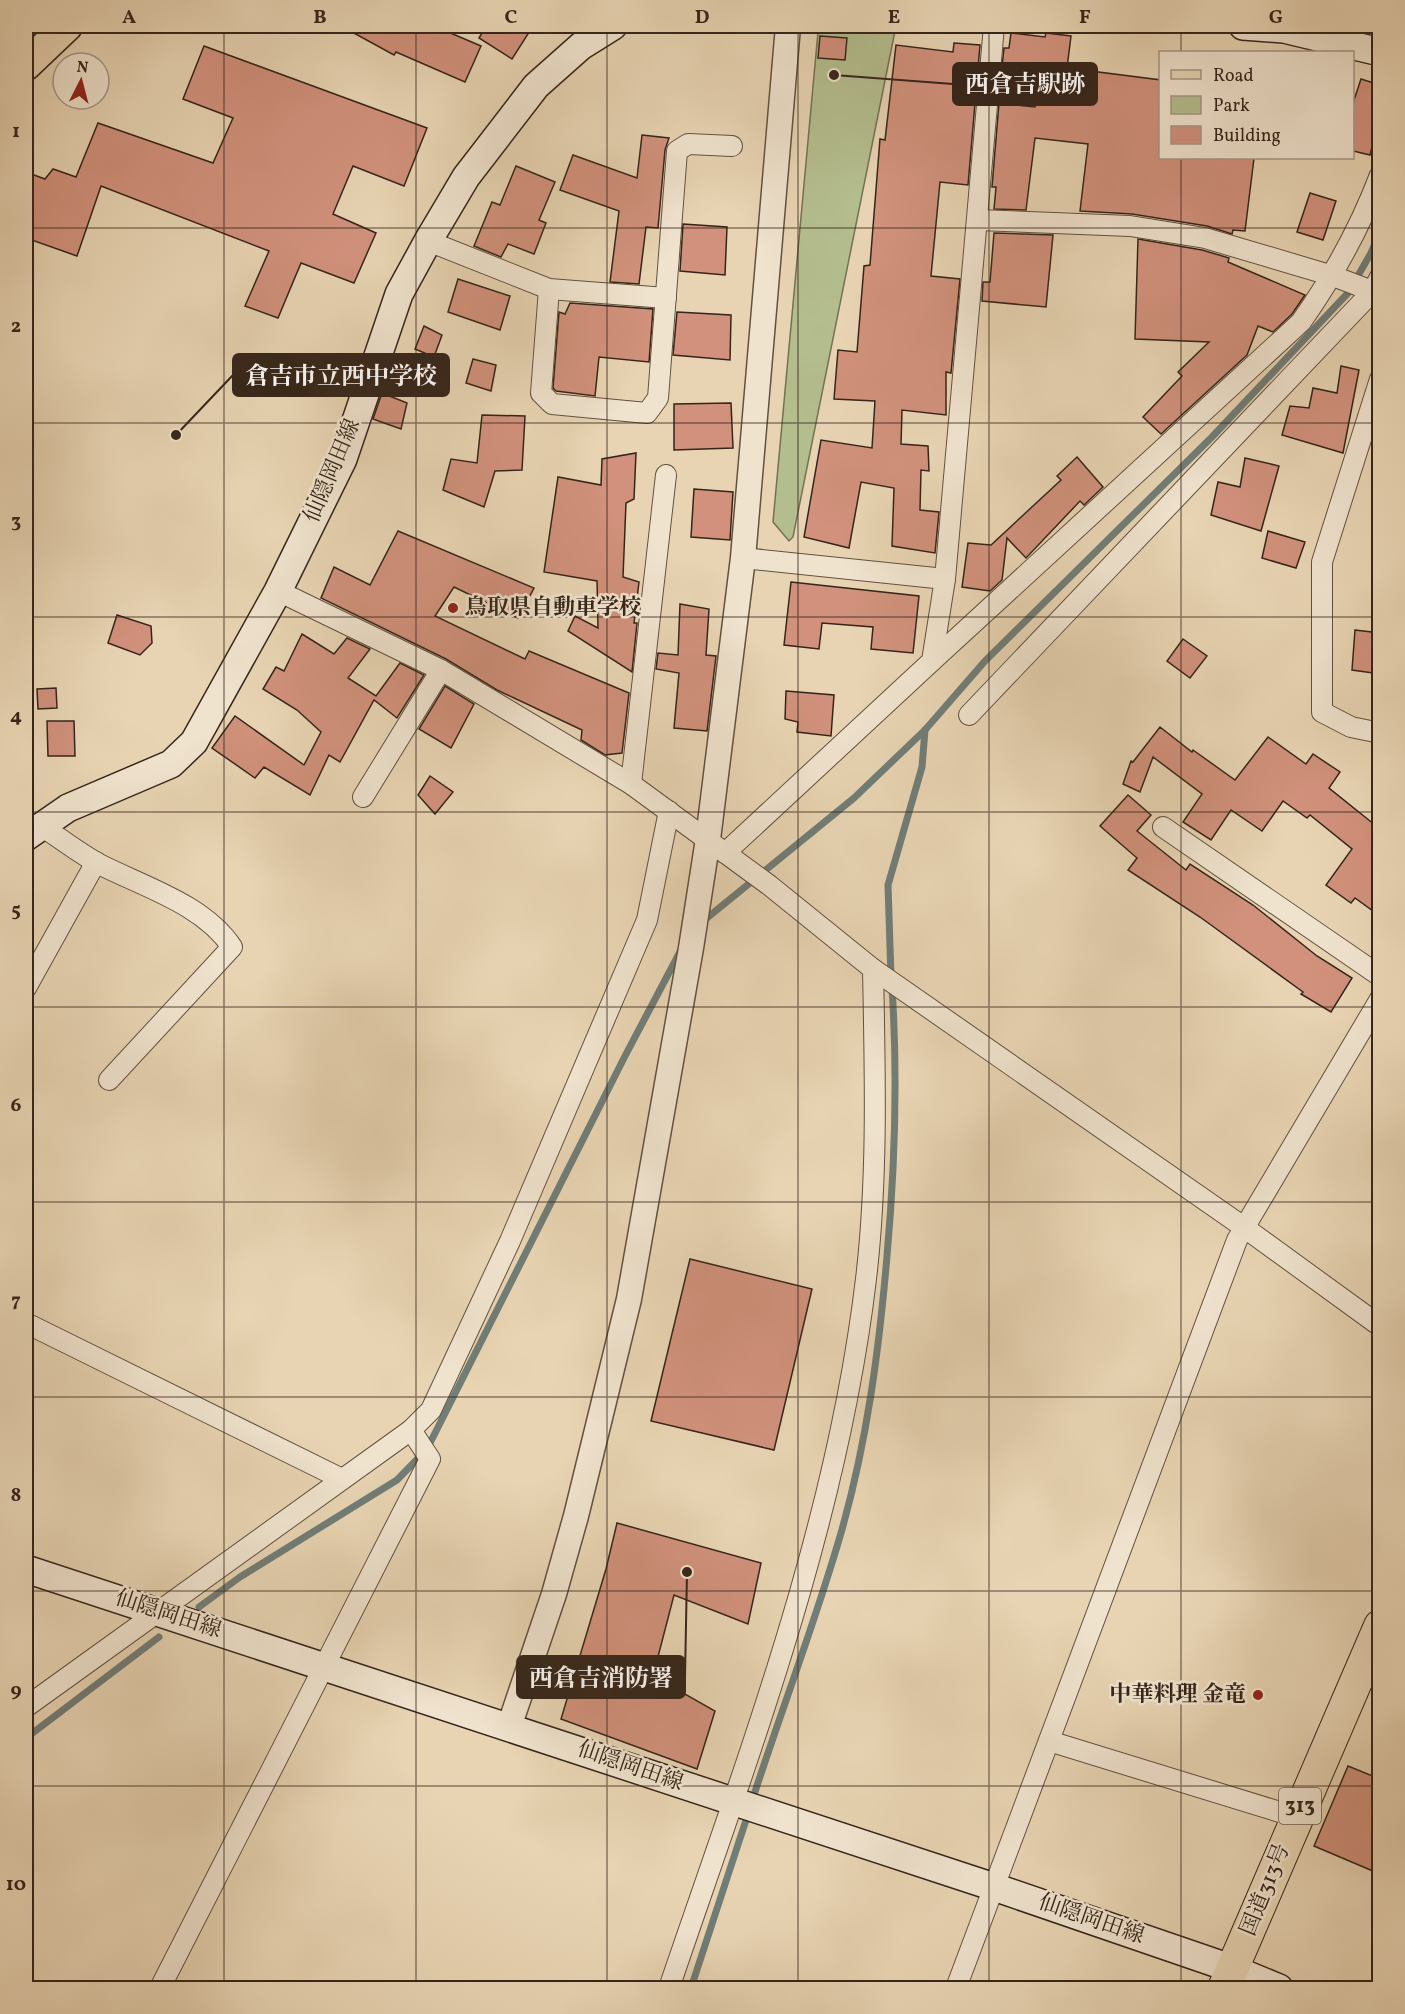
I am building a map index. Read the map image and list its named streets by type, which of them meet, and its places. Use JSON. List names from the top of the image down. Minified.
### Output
{"streets":{"highway":["313","国道313号"],"main road":["仙隠岡田線"]},"crossings":[["仙隠岡田線","国道313号"]],"places":["西倉吉駅跡","倉吉市立西中学校","鳥取県自動車学校","西倉吉消防署","中華料理 金竜"],"legend":["Road","Park","Building"],"north":"top","grid":{"columns":["A","B","C","D","E","F","G"],"rows":["1","2","3","4","5","6","7","8","9","10"]}}
